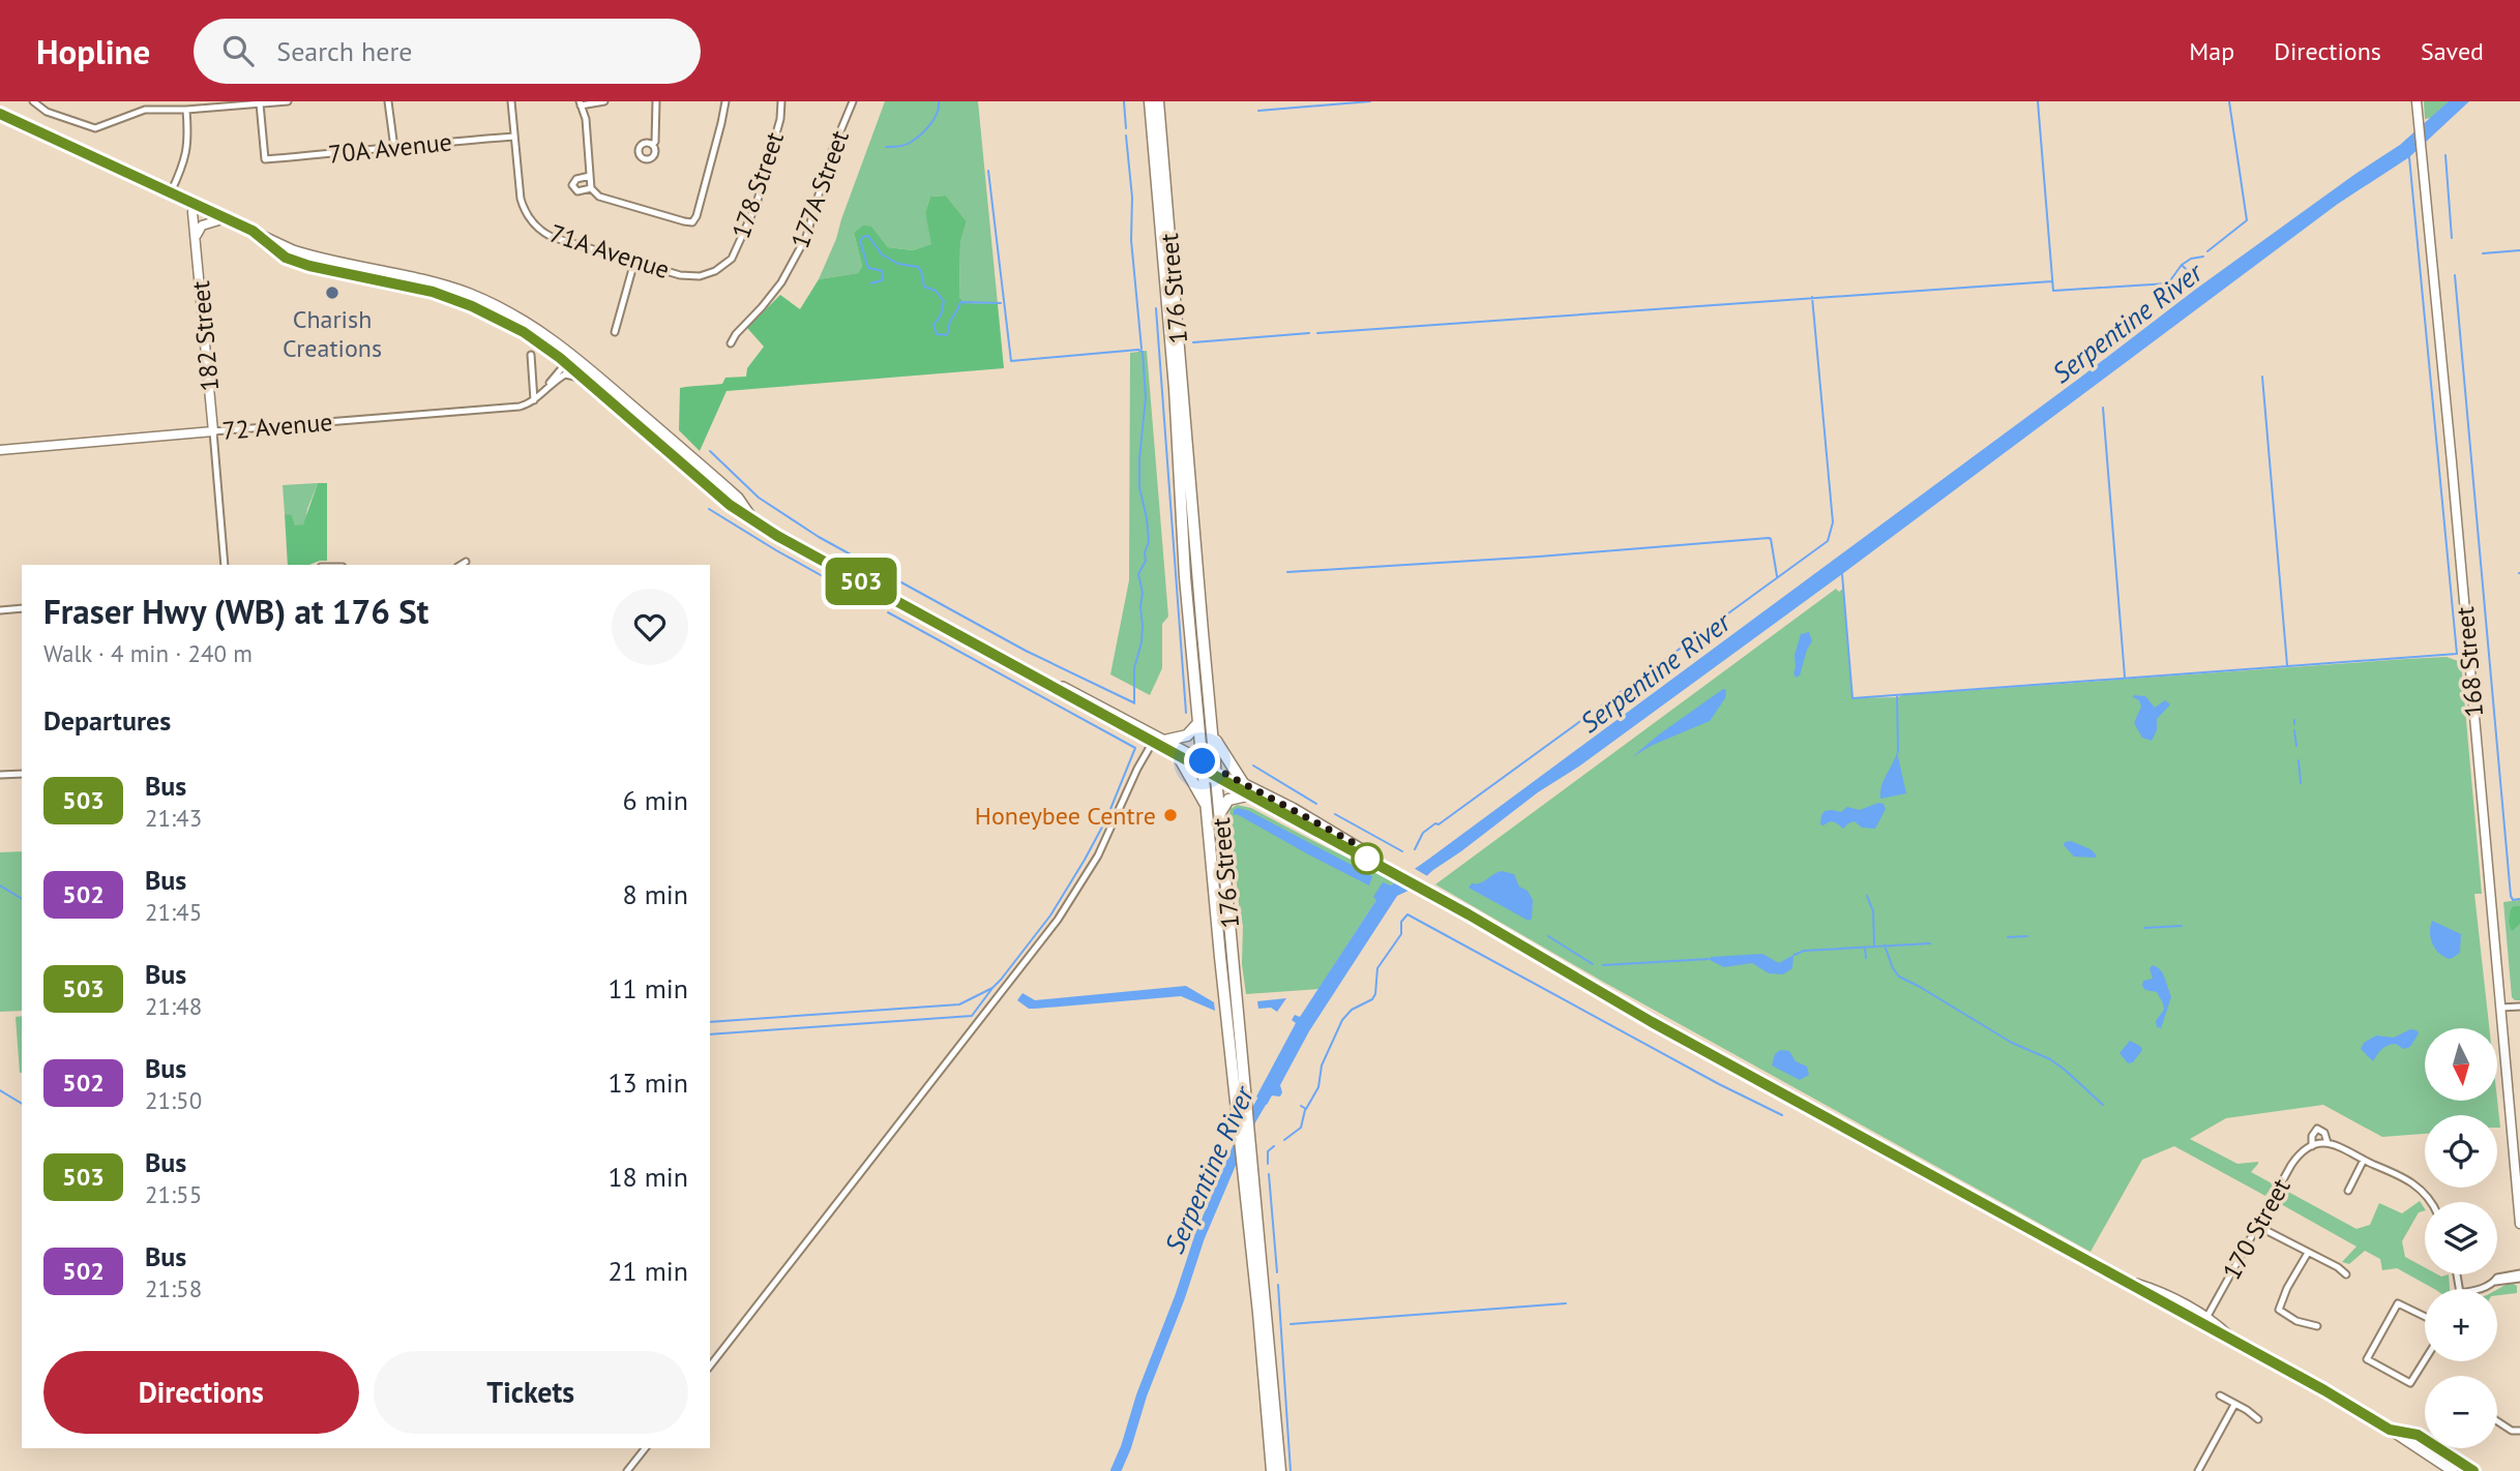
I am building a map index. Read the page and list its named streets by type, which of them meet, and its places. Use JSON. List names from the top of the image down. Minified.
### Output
{"streets":{"highway":["176 Street"],"main road":["182 Street","72 Avenue","168 Street"],"street":["70A Avenue","178 Street","177A Street","71A Avenue","170 Street"]},"crossings":[["70A Avenue","71A Avenue"],["178 Street","71A Avenue"],["182 Street","72 Avenue"]],"water":["Serpentine River"],"places":["Charish Creations","Honeybee Centre"],"lines":["bus line 503"],"north":"bottom","page":{"header":"Hopline","search":"Search here","nav":["Map","Directions","Saved"],"on_map":"503","heading":[["Fraser Hwy (WB) at 176 St","Walk · 4 min · 240 m"],"Departures"],"list":[{"mark":"503","name":"Bus","note":"21:43","value":"6 min"},{"mark":"502","name":"Bus","note":"21:45","value":"8 min"},{"mark":"503","name":"Bus","note":"21:48","value":"11 min"},{"mark":"502","name":"Bus","note":"21:50","value":"13 min"},{"mark":"503","name":"Bus","note":"21:55","value":"18 min"},{"mark":"502","name":"Bus","note":"21:58","value":"21 min"}],"map_buttons":["+","−"],"buttons":["Directions","Tickets"]}}
